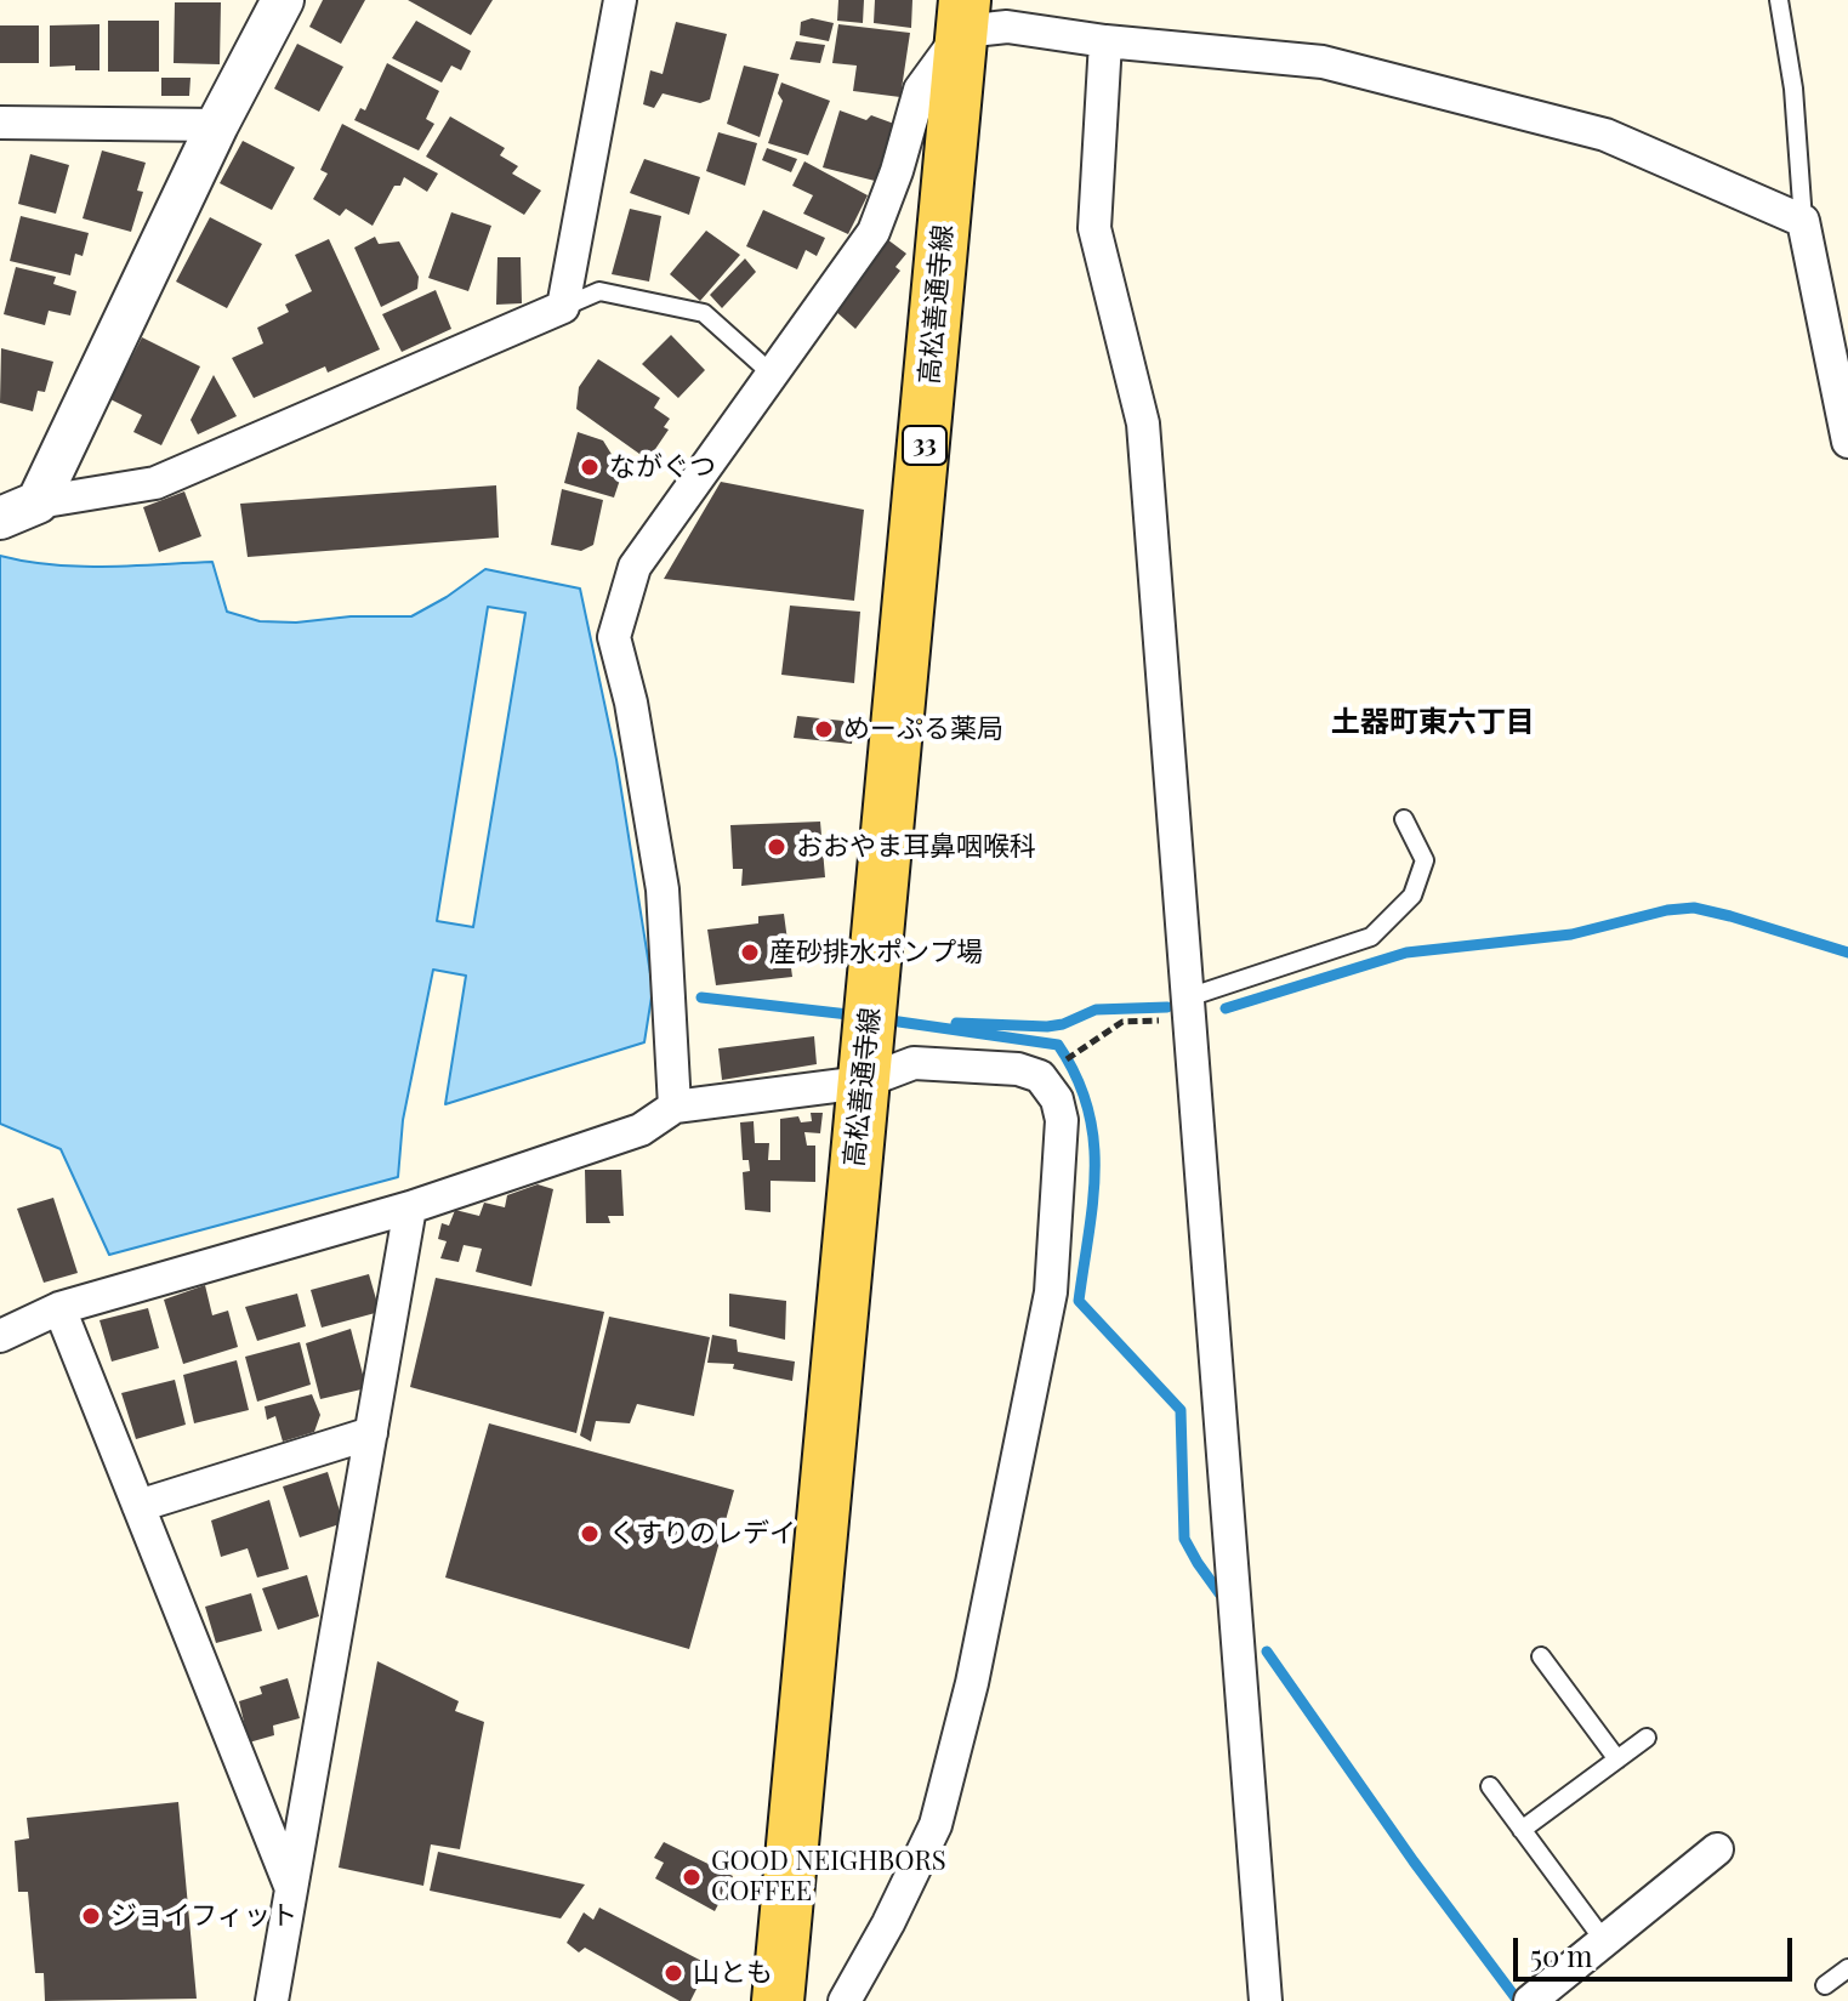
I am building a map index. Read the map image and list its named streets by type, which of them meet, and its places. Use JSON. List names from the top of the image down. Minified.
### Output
{"streets":{"main road":["高松善通寺線","33"]},"districts":["土器町東六丁目"],"places":["ながぐつ","めーぷる薬局","おおやま耳鼻咽喉科","産砂排水ポンプ場","くすりのレデイ","GOOD NEIGHBORS COFFEE","ジョイフィット","山とも"],"scale_bar":"50 m"}
